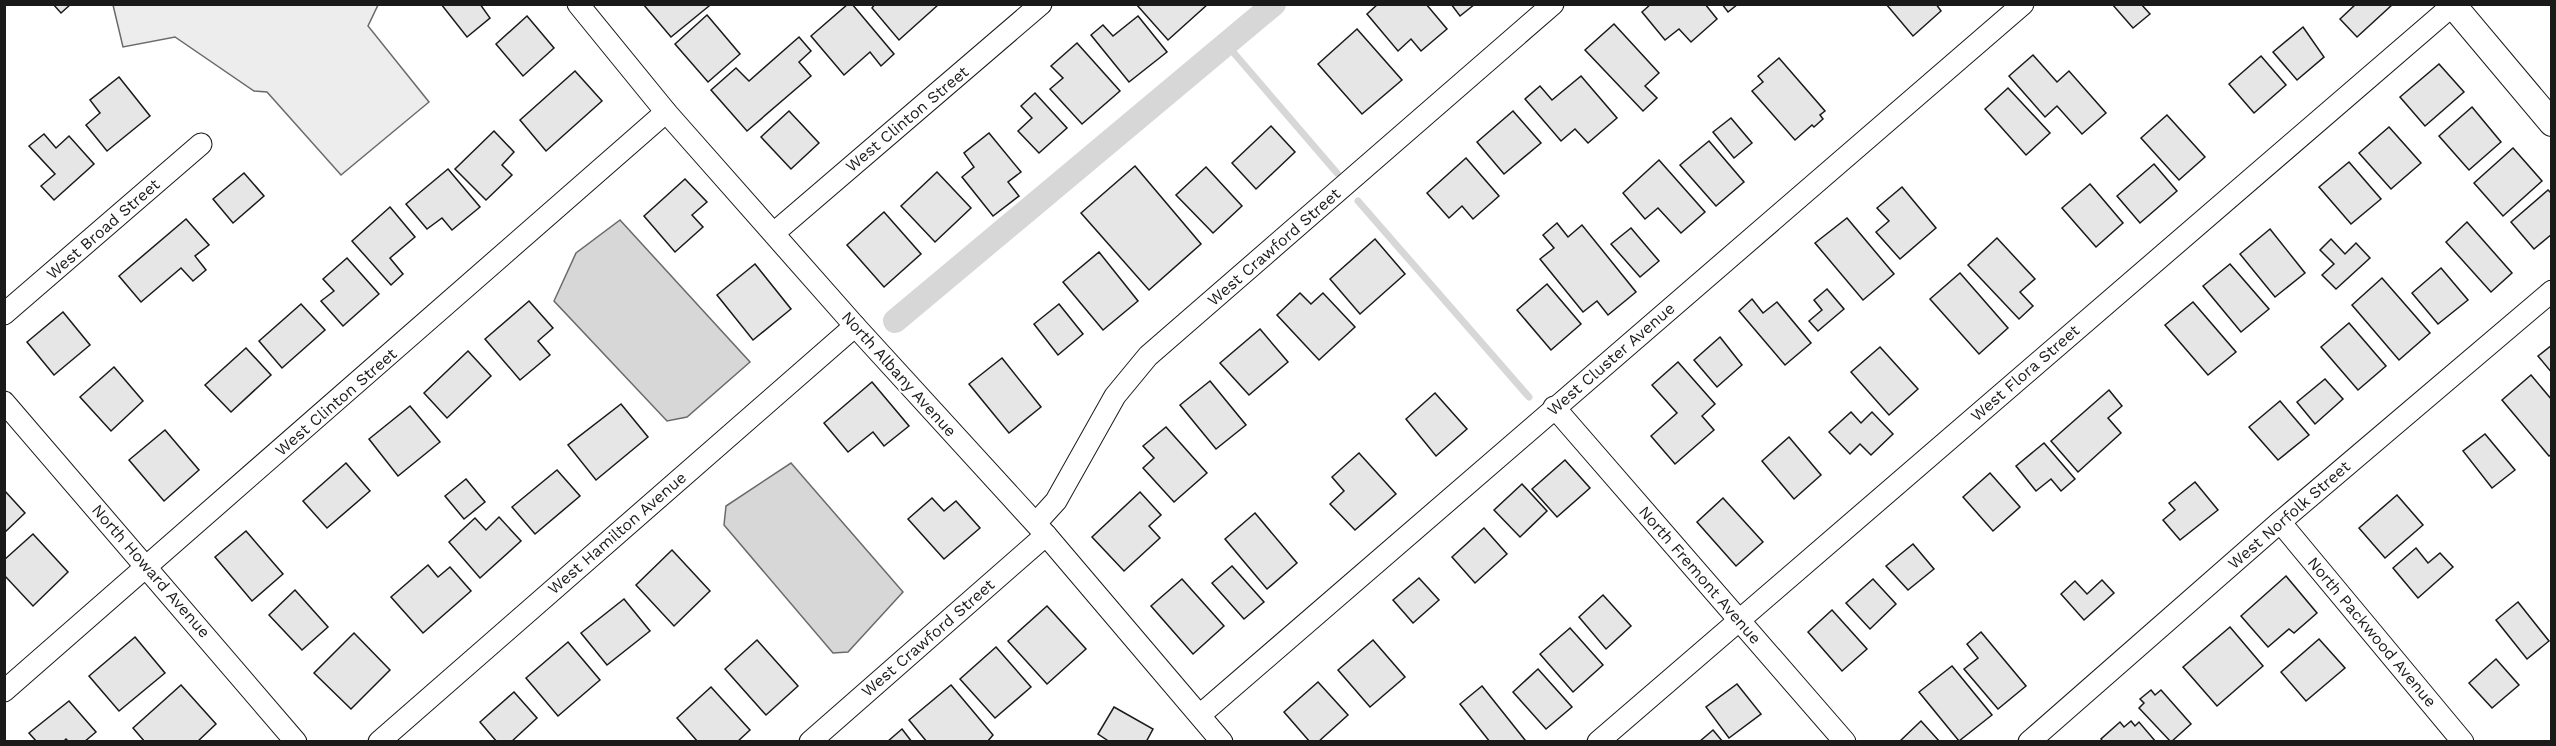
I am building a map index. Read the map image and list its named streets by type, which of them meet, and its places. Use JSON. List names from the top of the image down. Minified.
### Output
{"streets":{"street":["West Clinton Street","West Broad Street","West Crawford Street","West Cluster Avenue","West Flora Street","North Albany Avenue","West Norfolk Street","West Hamilton Avenue","North Howard Avenue","North Fremont Avenue","North Packwood Avenue"]},"crossings":[["West Clinton Street","North Albany Avenue"],["West Clinton Street","North Howard Avenue"],["West Crawford Street","North Albany Avenue"],["West Cluster Avenue","North Albany Avenue"],["West Cluster Avenue","North Fremont Avenue"],["West Flora Street","North Fremont Avenue"],["North Albany Avenue","West Hamilton Avenue"],["West Norfolk Street","North Packwood Avenue"]]}
